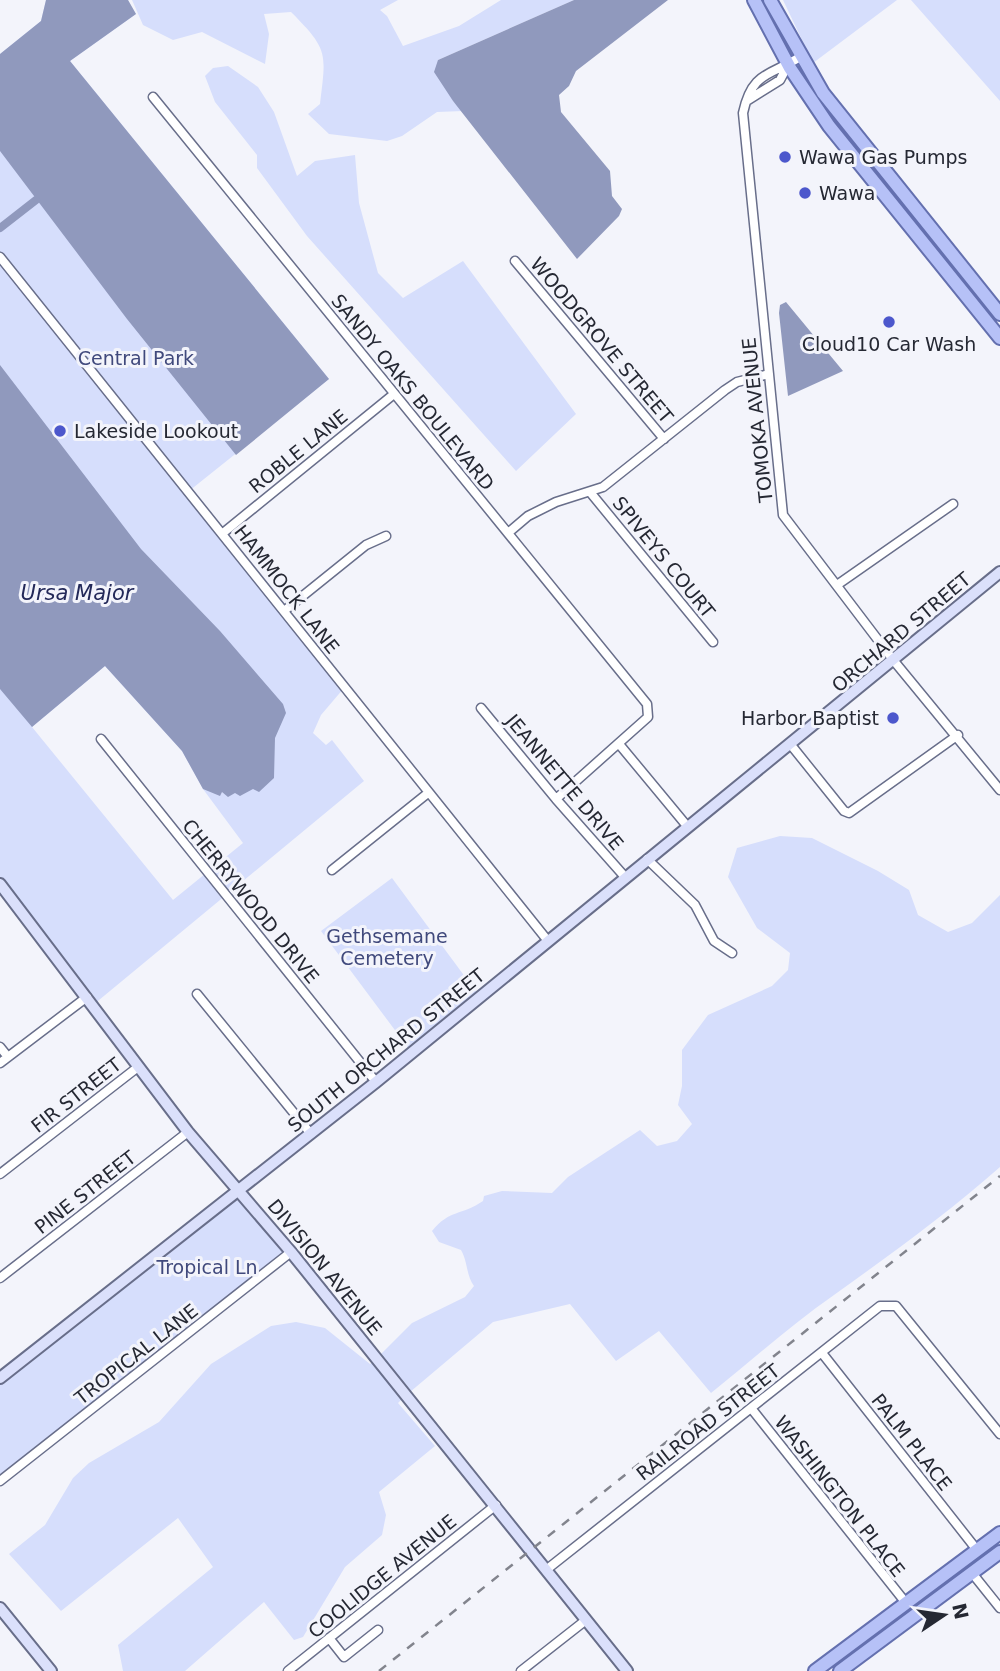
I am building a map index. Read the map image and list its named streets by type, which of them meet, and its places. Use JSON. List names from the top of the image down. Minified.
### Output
{"streets":{"street":["WOODGROVE STREET","SANDY OAKS BOULEVARD","TOMOKA AVENUE","ROBLE LANE","SPIVEYS COURT","HAMMOCK LANE","ORCHARD STREET","JEANNETTE DRIVE","CHERRYWOOD DRIVE","SOUTH ORCHARD STREET","FIR STREET","PINE STREET","DIVISION AVENUE","TROPICAL LANE","RAILROAD STREET","PALM PLACE","WASHINGTON PLACE","COOLIDGE AVENUE"]},"crossings":[["SANDY OAKS BOULEVARD","ROBLE LANE"],["TOMOKA AVENUE","ORCHARD STREET"],["ROBLE LANE","HAMMOCK LANE"],["HAMMOCK LANE","SOUTH ORCHARD STREET"],["ORCHARD STREET","SOUTH ORCHARD STREET"],["JEANNETTE DRIVE","SOUTH ORCHARD STREET"],["CHERRYWOOD DRIVE","SOUTH ORCHARD STREET"],["SOUTH ORCHARD STREET","DIVISION AVENUE"],["FIR STREET","DIVISION AVENUE"],["PINE STREET","DIVISION AVENUE"],["DIVISION AVENUE","TROPICAL LANE"],["DIVISION AVENUE","RAILROAD STREET"],["DIVISION AVENUE","COOLIDGE AVENUE"],["RAILROAD STREET","PALM PLACE"],["RAILROAD STREET","WASHINGTON PLACE"]],"water":["Ursa Major"],"parks":["Central Park","Gethsemane Cemetery","Tropical Ln"],"places":["Wawa Gas Pumps","Wawa","Cloud10 Car Wash","Lakeside Lookout","Harbor Baptist"],"north":"right"}
